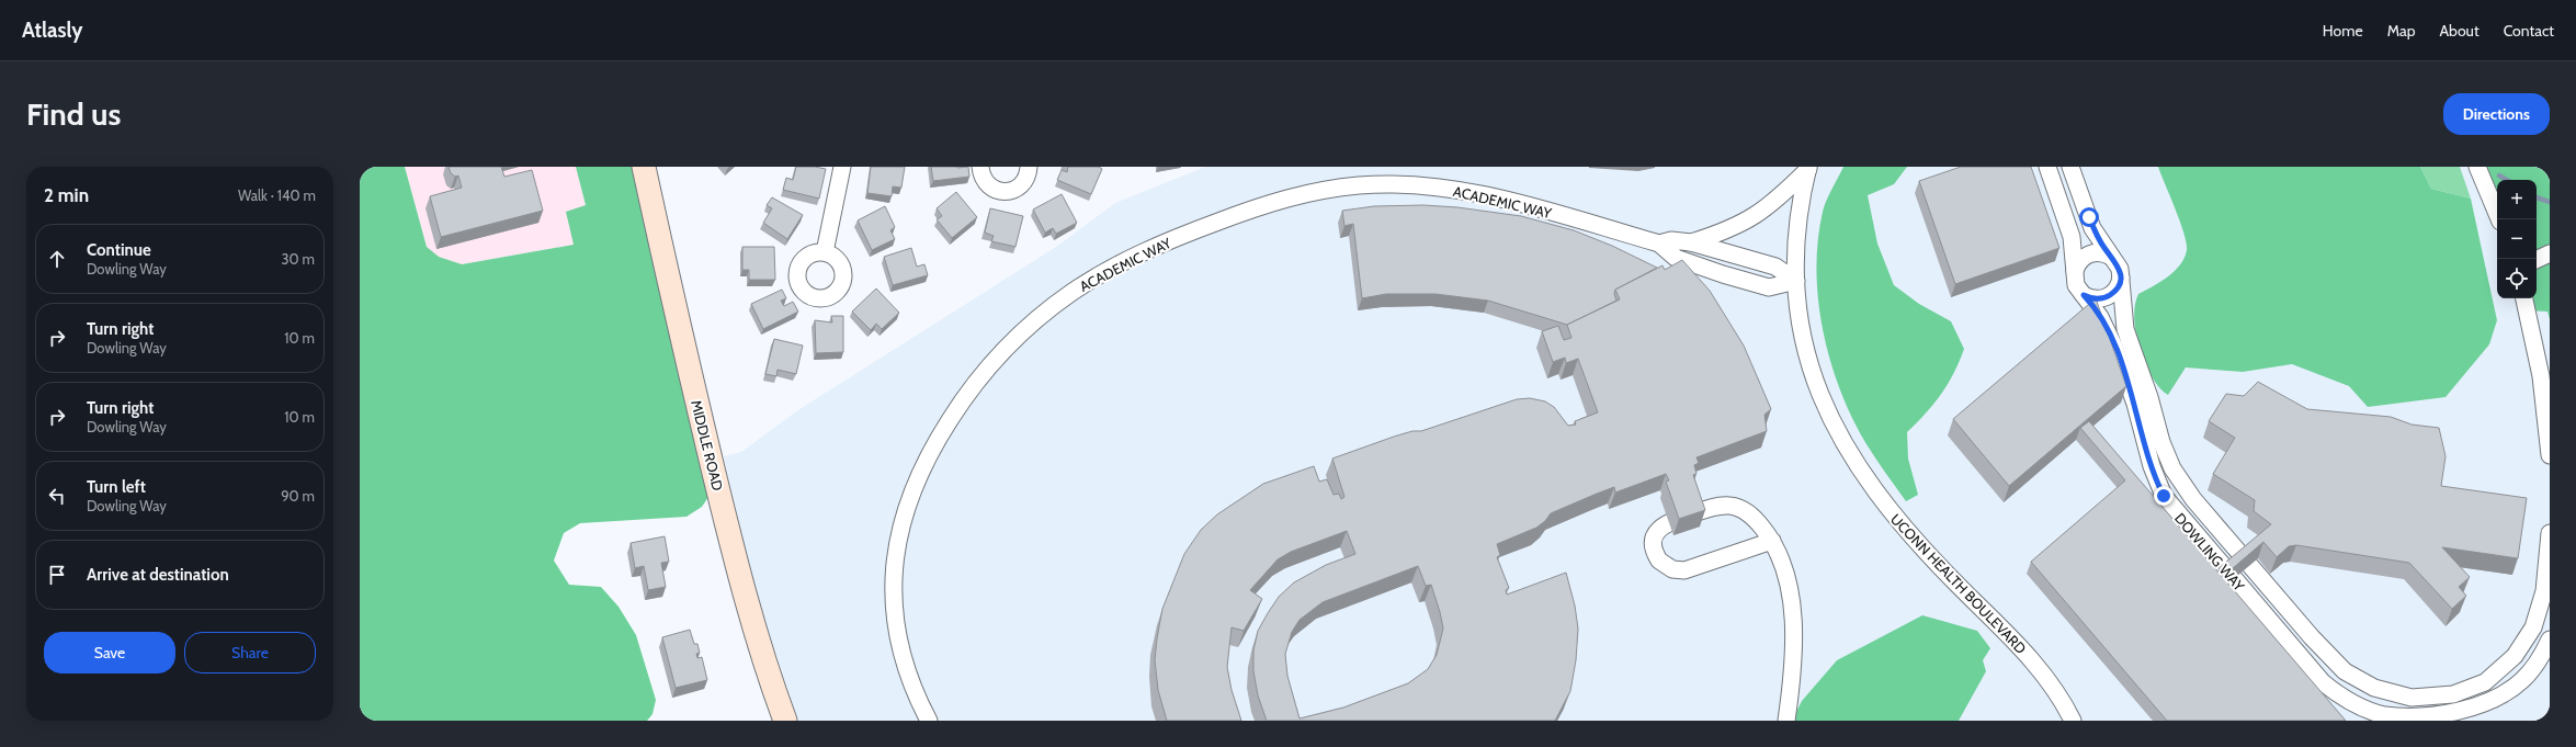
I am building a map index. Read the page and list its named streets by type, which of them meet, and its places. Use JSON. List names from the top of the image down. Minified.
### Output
{"streets":{"street":["ACADEMIC WAY","MIDDLE ROAD","DOWLING WAY","UCONN HEALTH BOULEVARD"]},"crossings":[["ACADEMIC WAY","UCONN HEALTH BOULEVARD"]],"page":{"header":"Atlasly","nav":["Home","Map","About","Contact"],"buttons":["Directions",["Save","Share"]],"title":"Find us","heading":["2 min","Walk · 140 m"],"map_buttons":["+","−"],"list":[["Continue","Dowling Way","30 m"],["Turn right","Dowling Way","10 m"],["Turn right","Dowling Way","10 m"],["Turn left","Dowling Way","90 m"],"Arrive at destination"]}}
